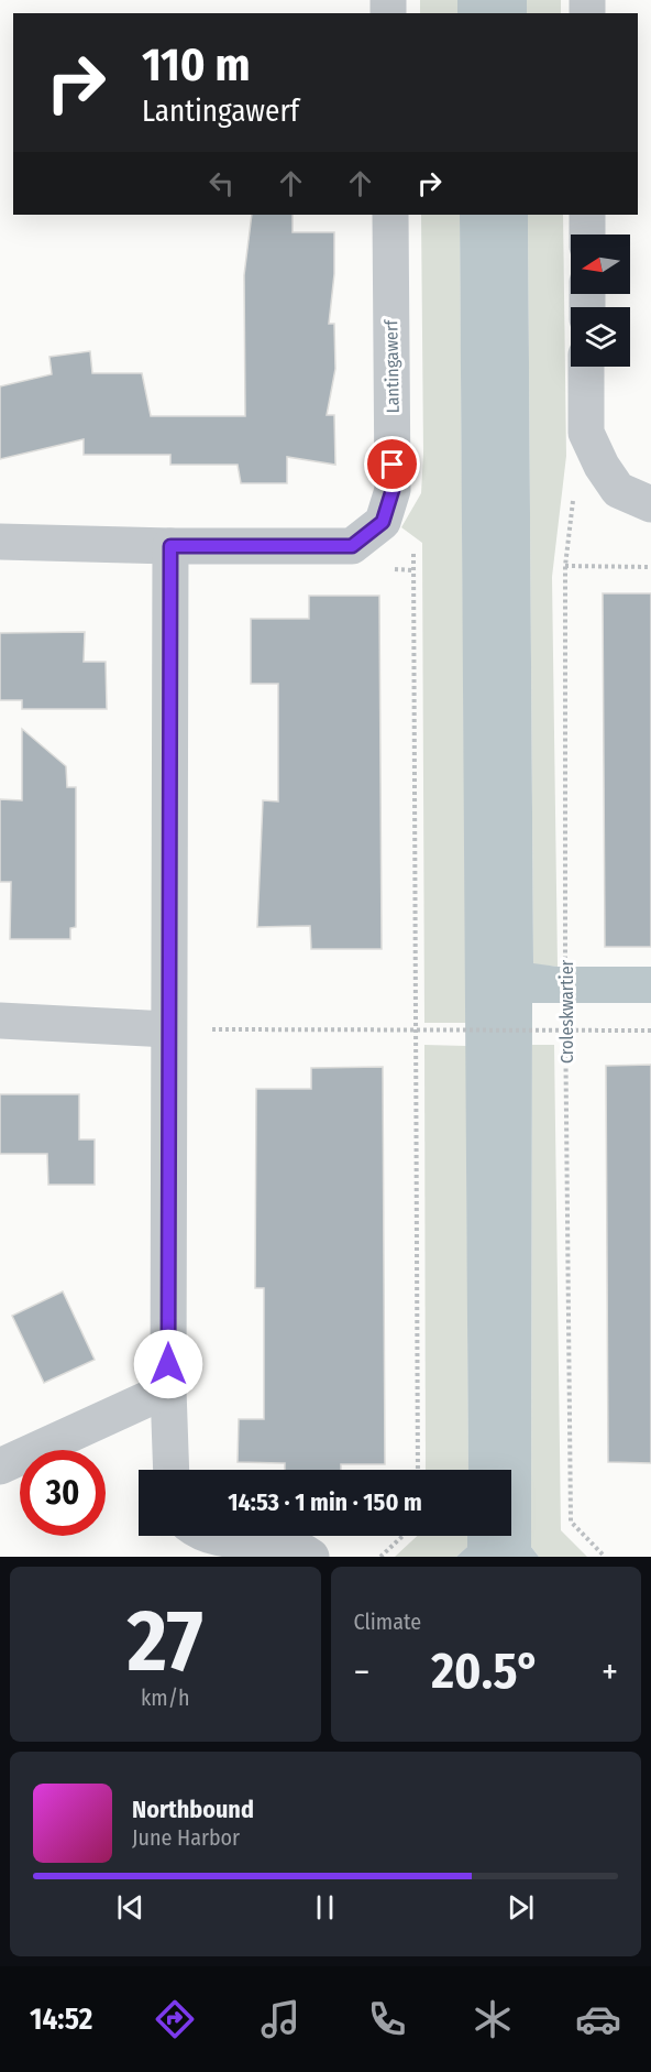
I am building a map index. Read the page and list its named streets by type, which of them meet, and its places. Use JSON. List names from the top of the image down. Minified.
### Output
{"streets":{"street":["Lantingawerf"],"path":["Croleskwartier"]},"north":"left","page":{"turn":["110 m","Lantingawerf"],"limit":"30","trip":"14:53 · 1 min · 150 m","tile":[["27","km/h"],"Climate"],"heat":["−","20.5°","+"],"song":["Northbound","June Harbor"],"tabs":"14:52"}}
